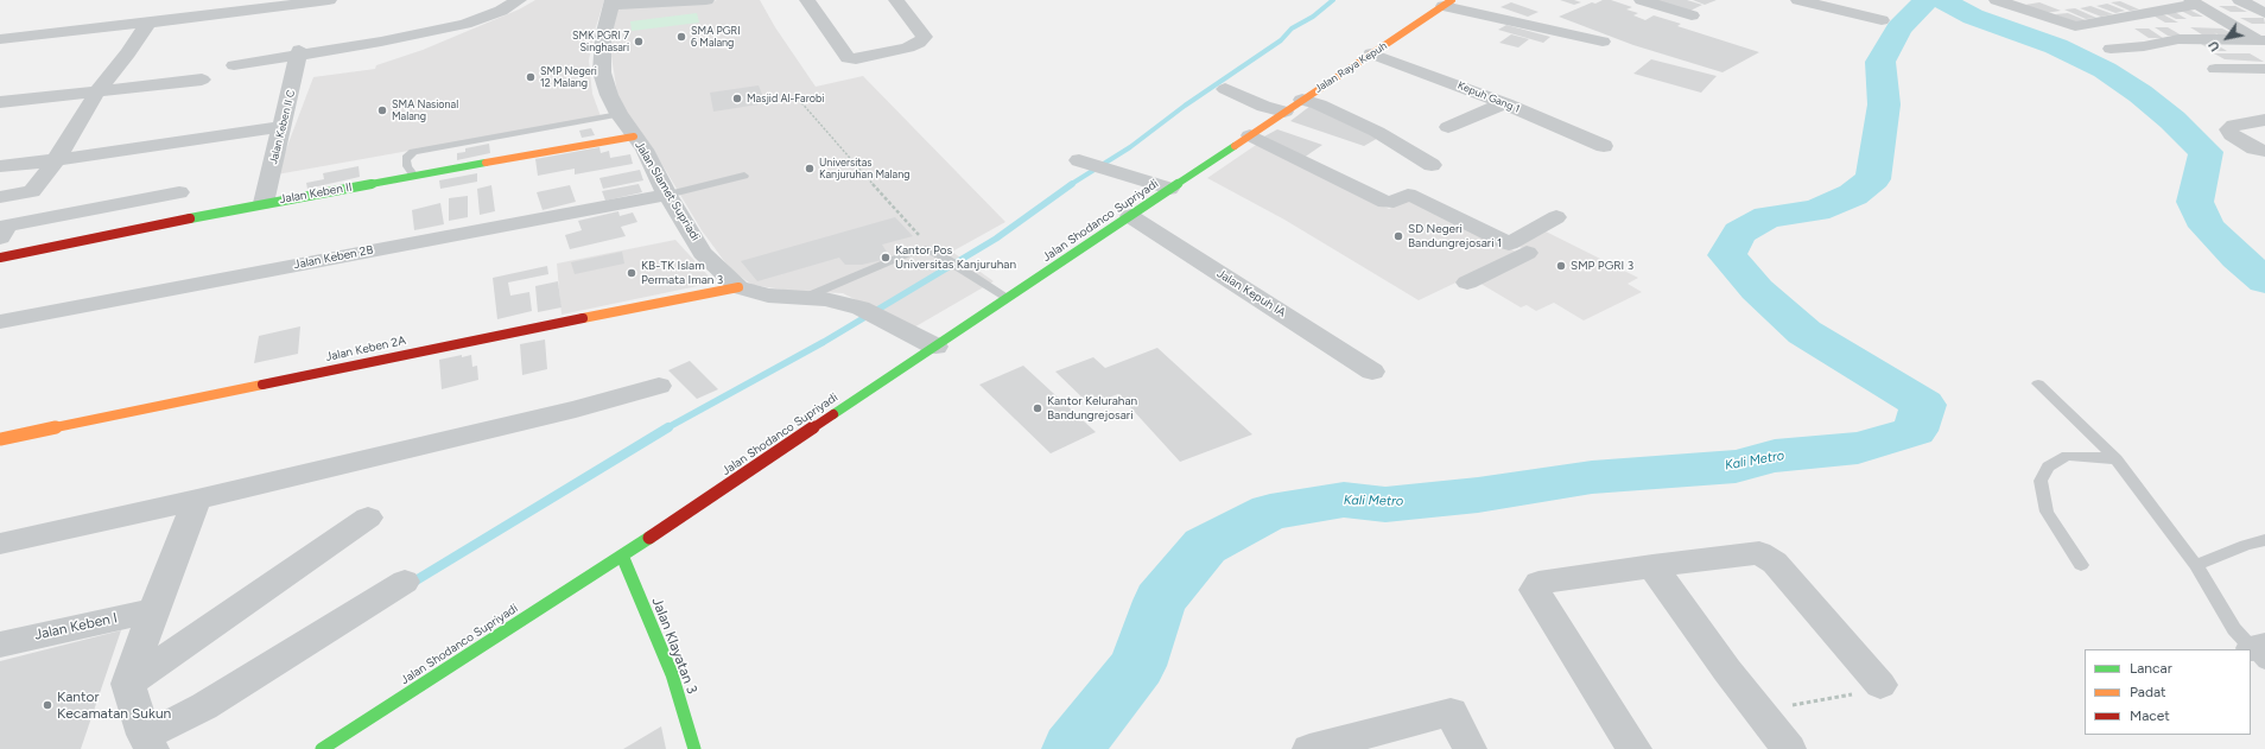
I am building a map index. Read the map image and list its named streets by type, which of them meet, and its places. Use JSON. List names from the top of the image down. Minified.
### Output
{"streets":{"main road":["Jalan Raya Kepuh","Jalan Keben II","Jalan Shodanco Supriyadi","Jalan Keben 2A","Jalan Klayatan 3"],"street":["Kepuh Gang 1","Jalan Keben II C","Jalan Slamet Supriadi","Jalan Keben 2B","Jalan Kepuh IA","Jalan Keben I"]},"crossings":[["Jalan Raya Kepuh","Kepuh Gang 1"],["Jalan Raya Kepuh","Jalan Shodanco Supriyadi"],["Jalan Keben II C","Jalan Keben II"],["Jalan Slamet Supriadi","Jalan Keben II"],["Jalan Slamet Supriadi","Jalan Shodanco Supriyadi"],["Jalan Slamet Supriadi","Jalan Keben 2B"],["Jalan Slamet Supriadi","Jalan Keben 2A"],["Jalan Shodanco Supriyadi","Jalan Kepuh IA"],["Jalan Shodanco Supriyadi","Jalan Klayatan 3"]],"water":["Kali Metro"],"places":["SMA PGRI 6 Malang","SMK PGRI 7 Singhasari","SMP Negeri 12 Malang","Masjid Al-Farobi","SMA Nasional Malang","Universitas Kanjuruhan Malang","SD Negeri Bandungrejosari 1","Kantor Pos Universitas Kanjuruhan","SMP PGRI 3","KB-TK Islam Permata Iman 3","Kantor Kelurahan Bandungrejosari","Kantor Kecamatan Sukun"],"legend":["Lancar","Padat","Macet"],"north":"bottom left"}
